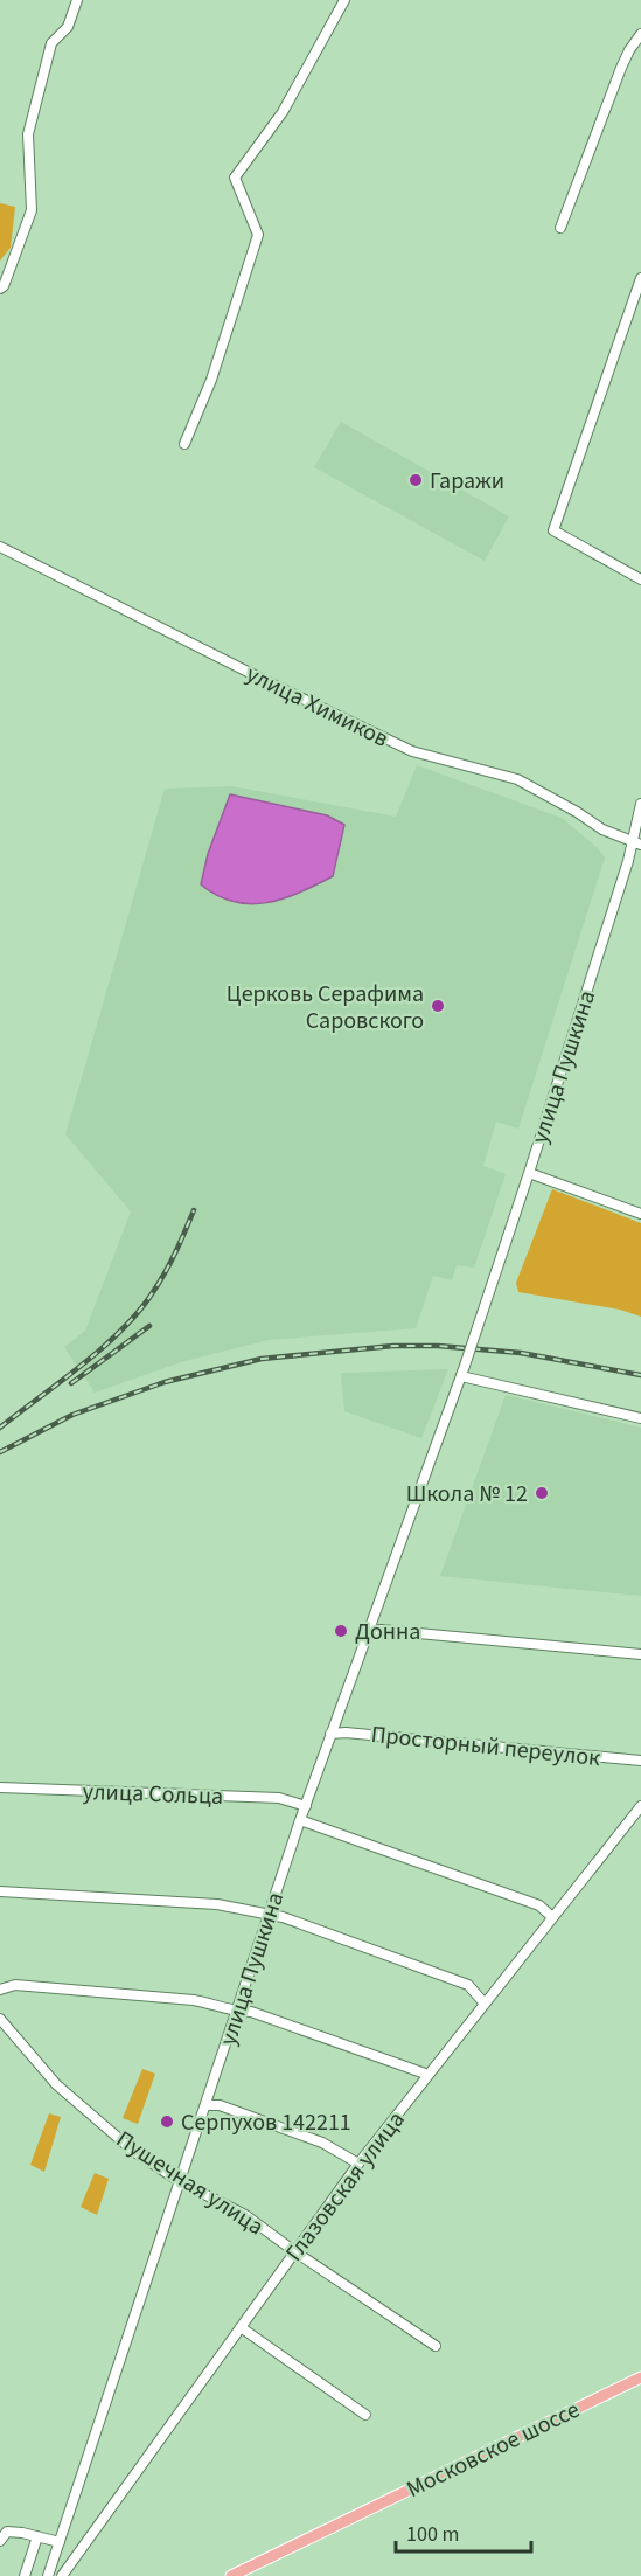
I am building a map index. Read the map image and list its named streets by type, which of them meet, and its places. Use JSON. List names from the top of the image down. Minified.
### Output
{"streets":{"main road":["Московское шоссе"],"street":["улица Химиков","улица Пушкина","Просторный переулок","улица Сольца","Пушечная улица","Глазовская улица"]},"crossings":[["улица Химиков","улица Пушкина"],["улица Пушкина","Просторный переулок"],["улица Пушкина","улица Сольца"],["улица Пушкина","Пушечная улица"],["Пушечная улица","Глазовская улица"]],"places":["Гаражи","Церковь Серафима Саровского","Школа № 12","Донна","Серпухов 142211"],"scale_bar":"100 m"}
